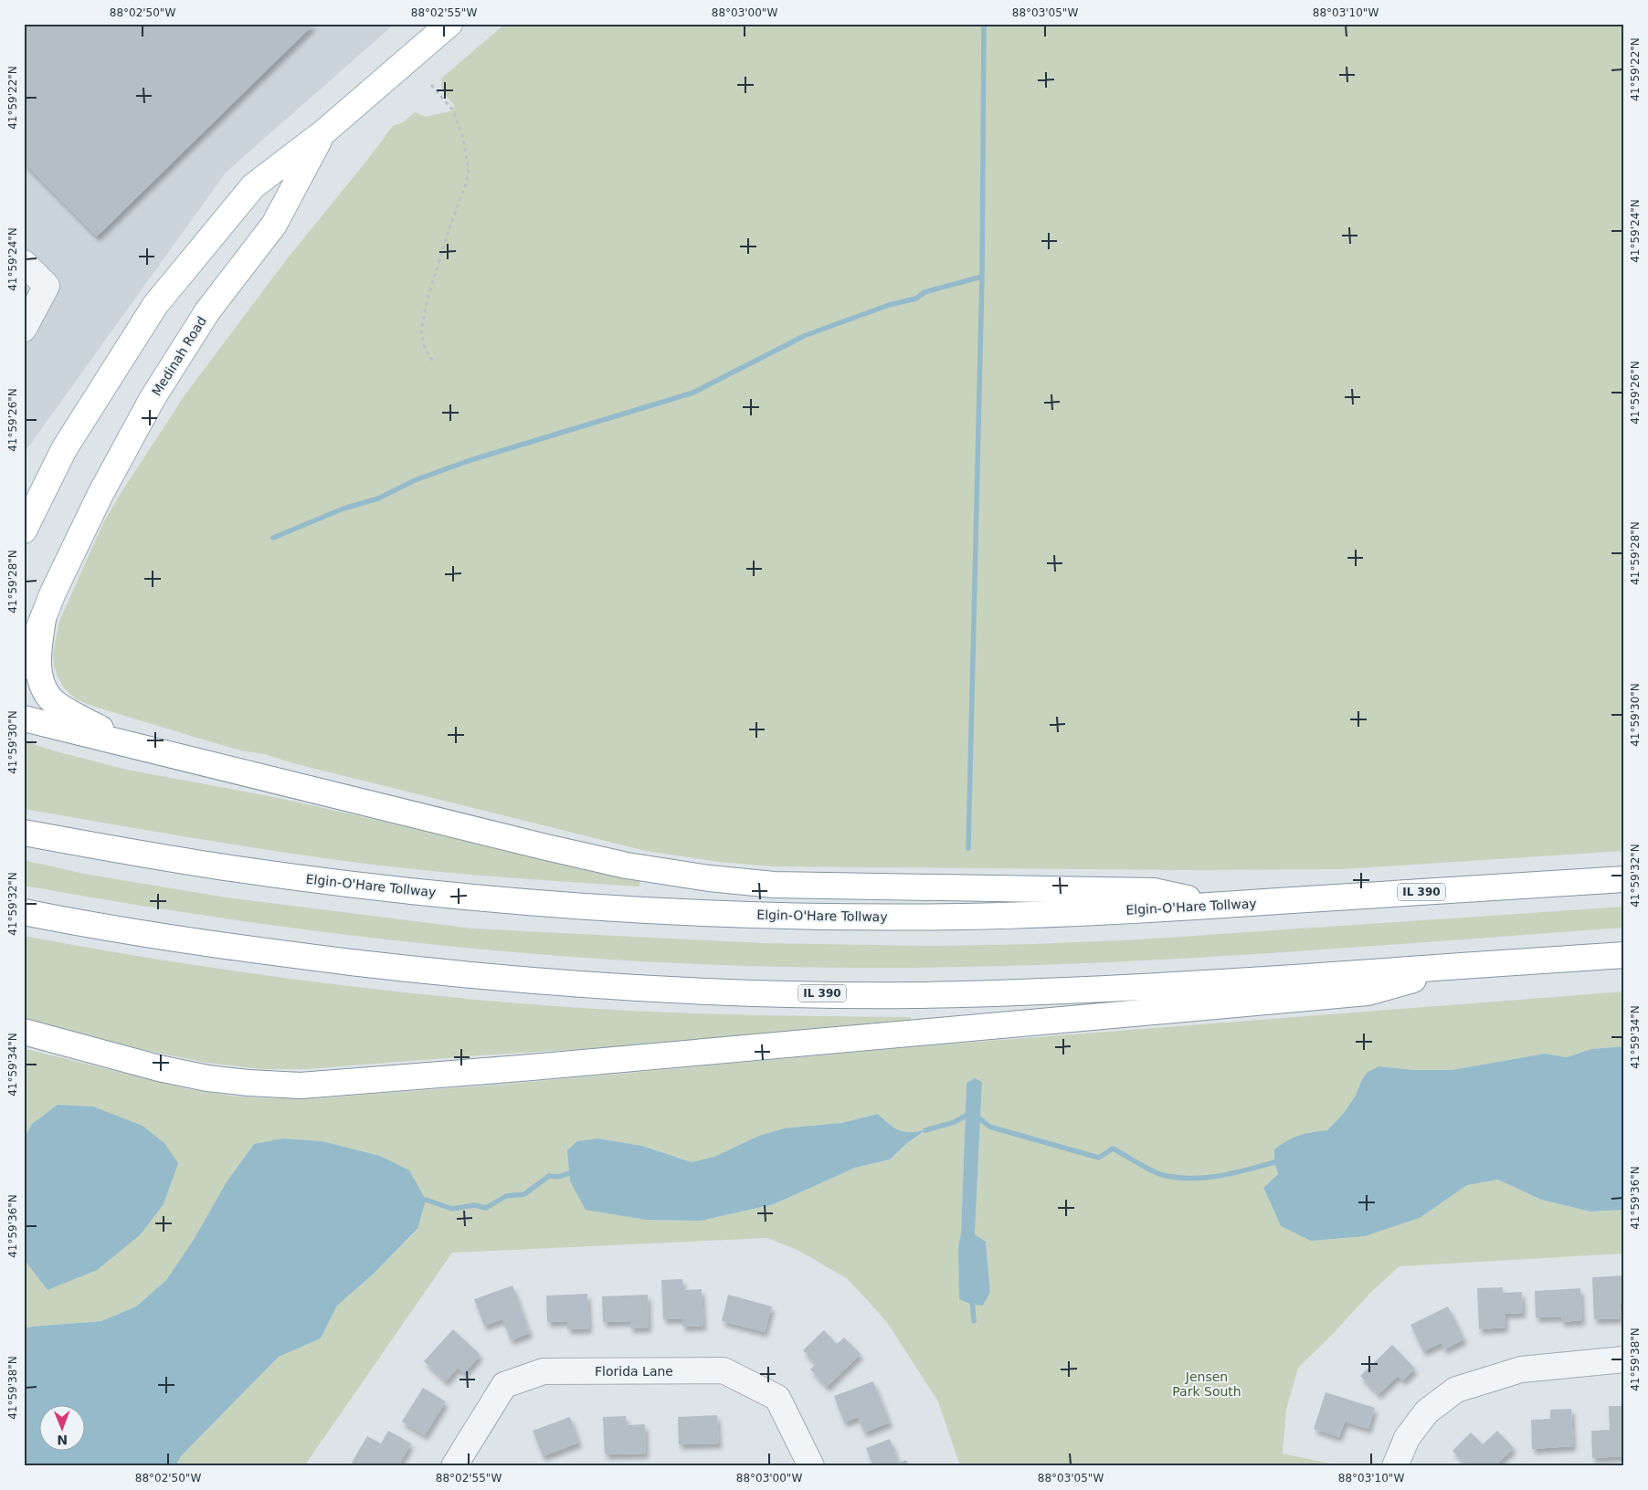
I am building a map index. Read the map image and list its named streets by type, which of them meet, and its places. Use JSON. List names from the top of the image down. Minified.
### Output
{"streets":{"main road":["Medinah Road","Elgin-O'Hare Tollway","IL 390"],"street":["Florida Lane"]},"parks":["Jensen Park South"],"north":"bottom","coordinates":["88°02'50\"W","88°02'55\"W","88°03'00\"W","88°03'05\"W","88°03'10\"W","41°59'22\"N","41°59'24\"N","41°59'26\"N","41°59'28\"N","41°59'30\"N","41°59'32\"N","41°59'34\"N","41°59'36\"N","41°59'38\"N"]}
